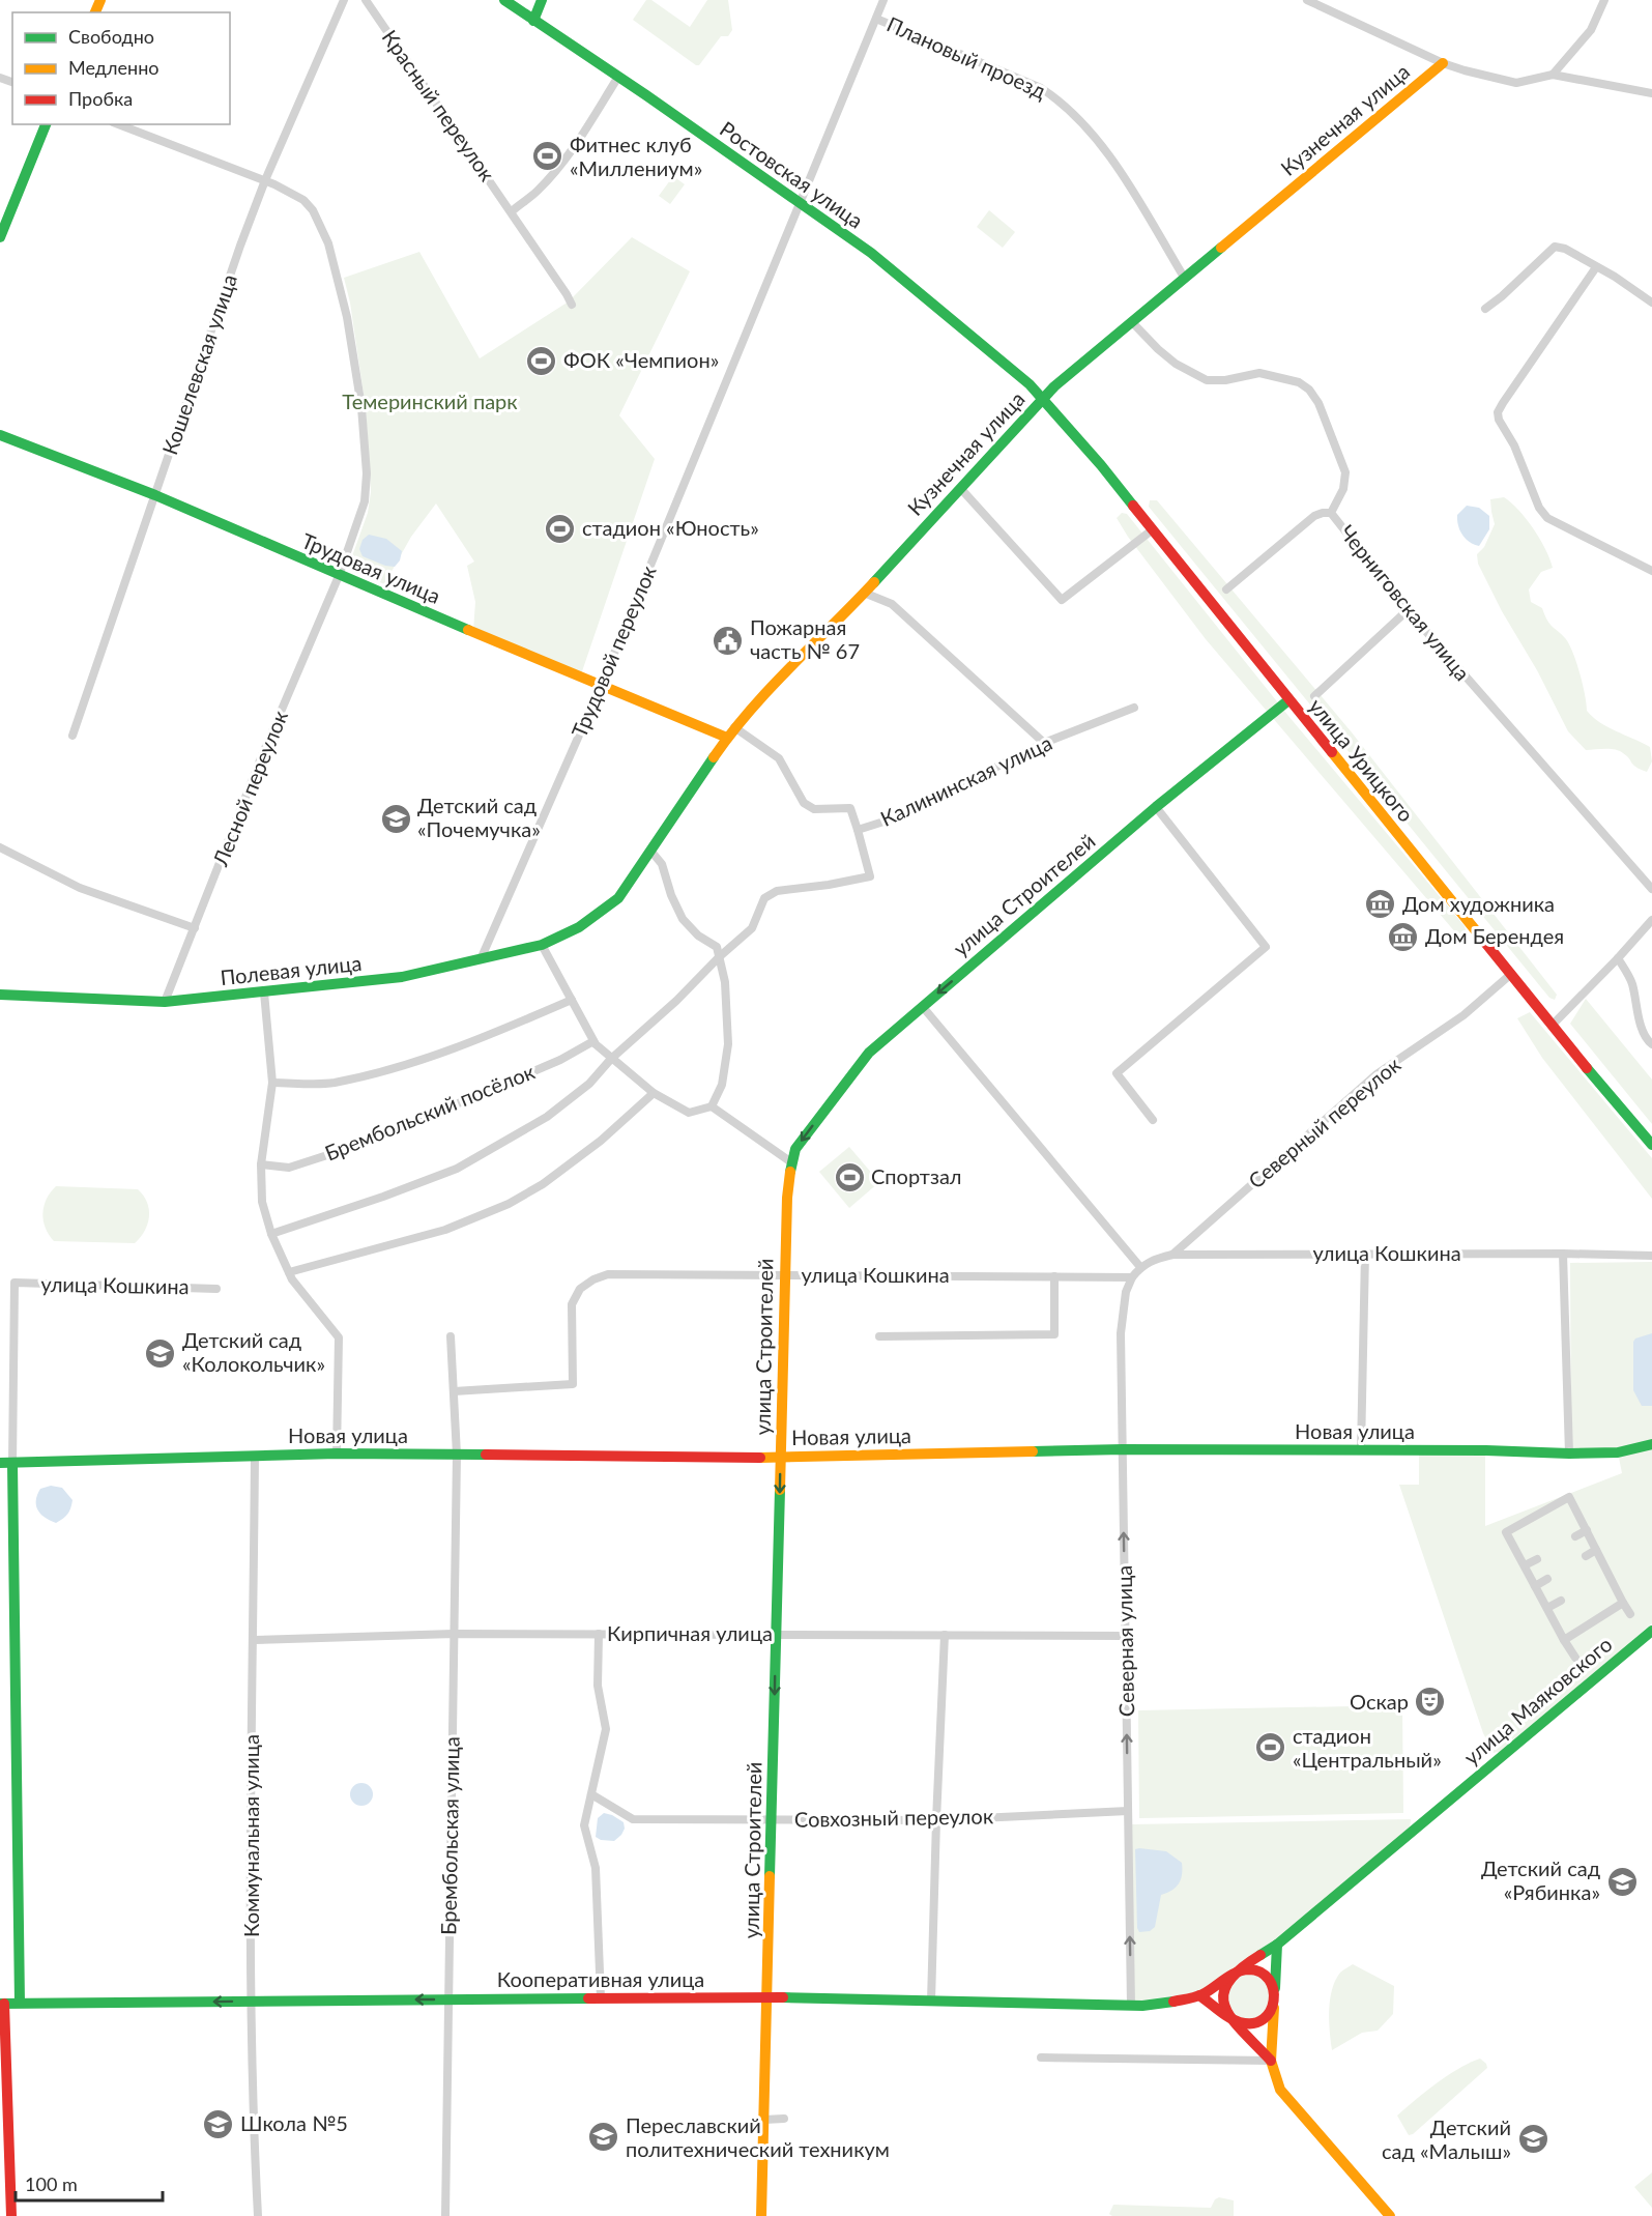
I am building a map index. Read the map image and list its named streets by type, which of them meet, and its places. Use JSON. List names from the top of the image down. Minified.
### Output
{"streets":{"street":["Плановый проезд","Красный переулок","Кузнечная улица","Ростовская улица","Кошелевская улица","Трудовая улица","Черниговская улица","Трудовой переулок","улица Урицкого","Калининская улица","Лесной переулок","улица Строителей","Полевая улица","Брембольский посёлок","Северный переулок","улица Кошкина","Новая улица","Кирпичная улица","Северная улица","улица Маяковского","Совхозный переулок","Коммунальная улица","Брембольская улица","Кооперативная улица"]},"crossings":[["Плановый проезд","Кузнечная улица"],["Плановый проезд","Трудовой переулок"],["Кузнечная улица","Ростовская улица"],["Кузнечная улица","Трудовая улица"],["Кузнечная улица","Черниговская улица"],["Кузнечная улица","улица Урицкого"],["Кузнечная улица","Калининская улица"],["Кузнечная улица","Полевая улица"],["Ростовская улица","Трудовой переулок"],["Ростовская улица","улица Урицкого"],["Кошелевская улица","Трудовая улица"],["Кошелевская улица","Лесной переулок"],["Трудовая улица","Трудовой переулок"],["Трудовая улица","Лесной переулок"],["Трудовой переулок","Полевая улица"],["улица Урицкого","улица Строителей"],["улица Урицкого","Северный переулок"],["Лесной переулок","Полевая улица"],["улица Строителей","улица Кошкина"],["улица Строителей","Новая улица"],["улица Строителей","Кирпичная улица"],["улица Строителей","Совхозный переулок"],["улица Строителей","Кооперативная улица"],["Северный переулок","улица Кошкина"],["улица Кошкина","Новая улица"],["улица Кошкина","Северная улица"],["улица Кошкина","Брембольская улица"],["Новая улица","Северная улица"],["Новая улица","Коммунальная улица"],["Новая улица","Брембольская улица"],["Кирпичная улица","Северная улица"],["Кирпичная улица","Коммунальная улица"],["Кирпичная улица","Брембольская улица"],["Северная улица","Совхозный переулок"],["Северная улица","Кооперативная улица"],["улица Маяковского","Кооперативная улица"],["Коммунальная улица","Кооперативная улица"],["Брембольская улица","Кооперативная улица"]],"one_way":["улица Строителей","Северная улица","Кооперативная улица"],"parks":["Темеринский парк"],"places":{"sports":["Фитнес клуб «Миллениум»","ФОК «Чемпион»","стадион «Юность»","Спортзал","стадион «Центральный»"],"public building":["Пожарная часть № 67"],"school or university":["Детский сад «Почемучка»","Детский сад «Колокольчик»","Детский сад «Рябинка»","Школа №5","Переславский политехнический техникум","Детский сад «Малыш»"],"museum":["Дом художника","Дом Берендея"],"theatre":["Оскар"]},"legend":["Свободно","Медленно","Пробка"],"scale_bar":"100 m"}
